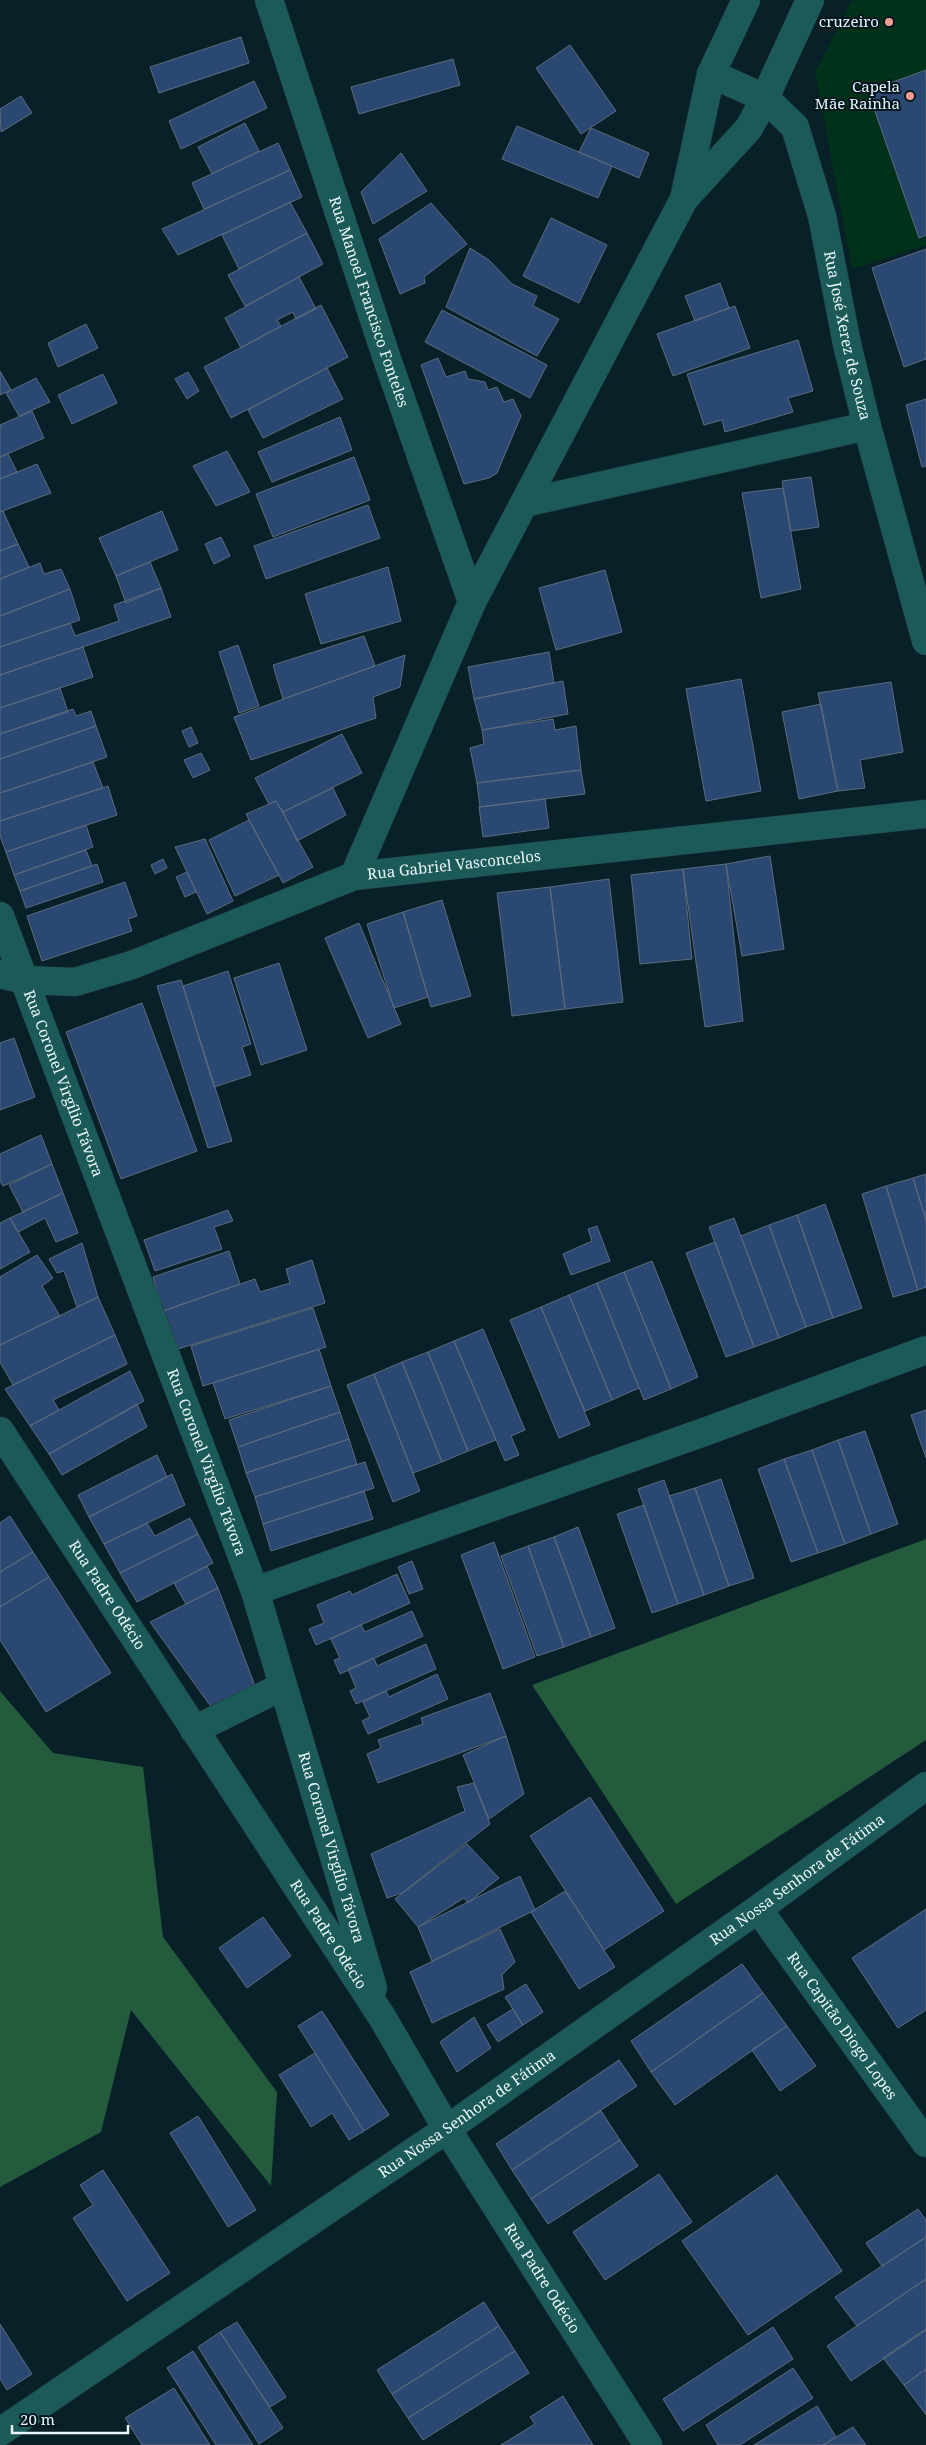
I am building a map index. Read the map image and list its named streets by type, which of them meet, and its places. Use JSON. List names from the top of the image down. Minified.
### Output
{"streets":{"street":["Rua Manoel Francisco Fonteles","Rua José Xerez de Souza","Rua Gabriel Vasconcelos","Rua Coronel Virgílio Távora","Rua Padre Odécio","Rua Nossa Senhora de Fátima","Rua Capitão Diogo Lopes"]},"crossings":[["Rua Gabriel Vasconcelos","Rua Coronel Virgílio Távora"],["Rua Coronel Virgílio Távora","Rua Padre Odécio"],["Rua Padre Odécio","Rua Nossa Senhora de Fátima"],["Rua Nossa Senhora de Fátima","Rua Capitão Diogo Lopes"]],"places":["cruzeiro","Capela Mãe Rainha"],"scale_bar":"20 m"}
